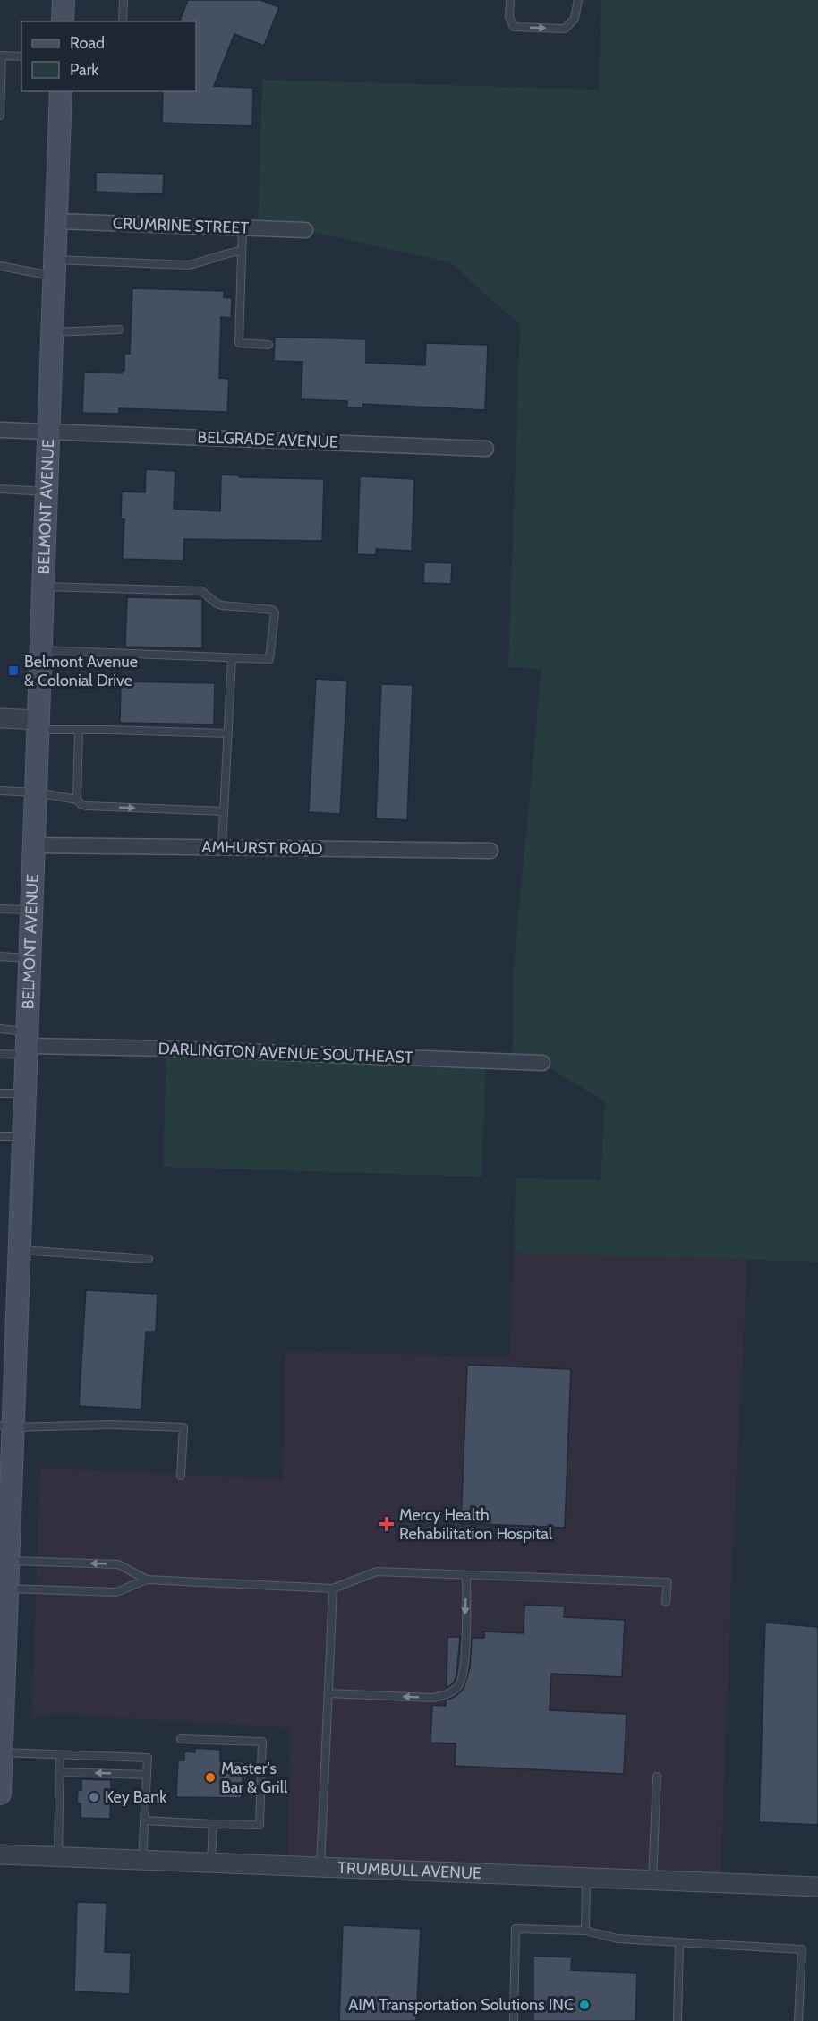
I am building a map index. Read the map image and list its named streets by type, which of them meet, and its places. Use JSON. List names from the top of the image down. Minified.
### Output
{"streets":{"main road":["BELMONT AVENUE"],"street":["CRUMRINE STREET","BELGRADE AVENUE","AMHURST ROAD","DARLINGTON AVENUE SOUTHEAST","TRUMBULL AVENUE"]},"crossings":[["CRUMRINE STREET","BELMONT AVENUE"],["BELGRADE AVENUE","BELMONT AVENUE"],["BELMONT AVENUE","AMHURST ROAD"],["BELMONT AVENUE","DARLINGTON AVENUE SOUTHEAST"]],"places":{"transit":["Belmont Avenue & Colonial Drive"],"health":["Mercy Health Rehabilitation Hospital"],"other":["Master's Bar & Grill","Key Bank","AIM Transportation Solutions INC"]},"legend":["Road","Park"]}
